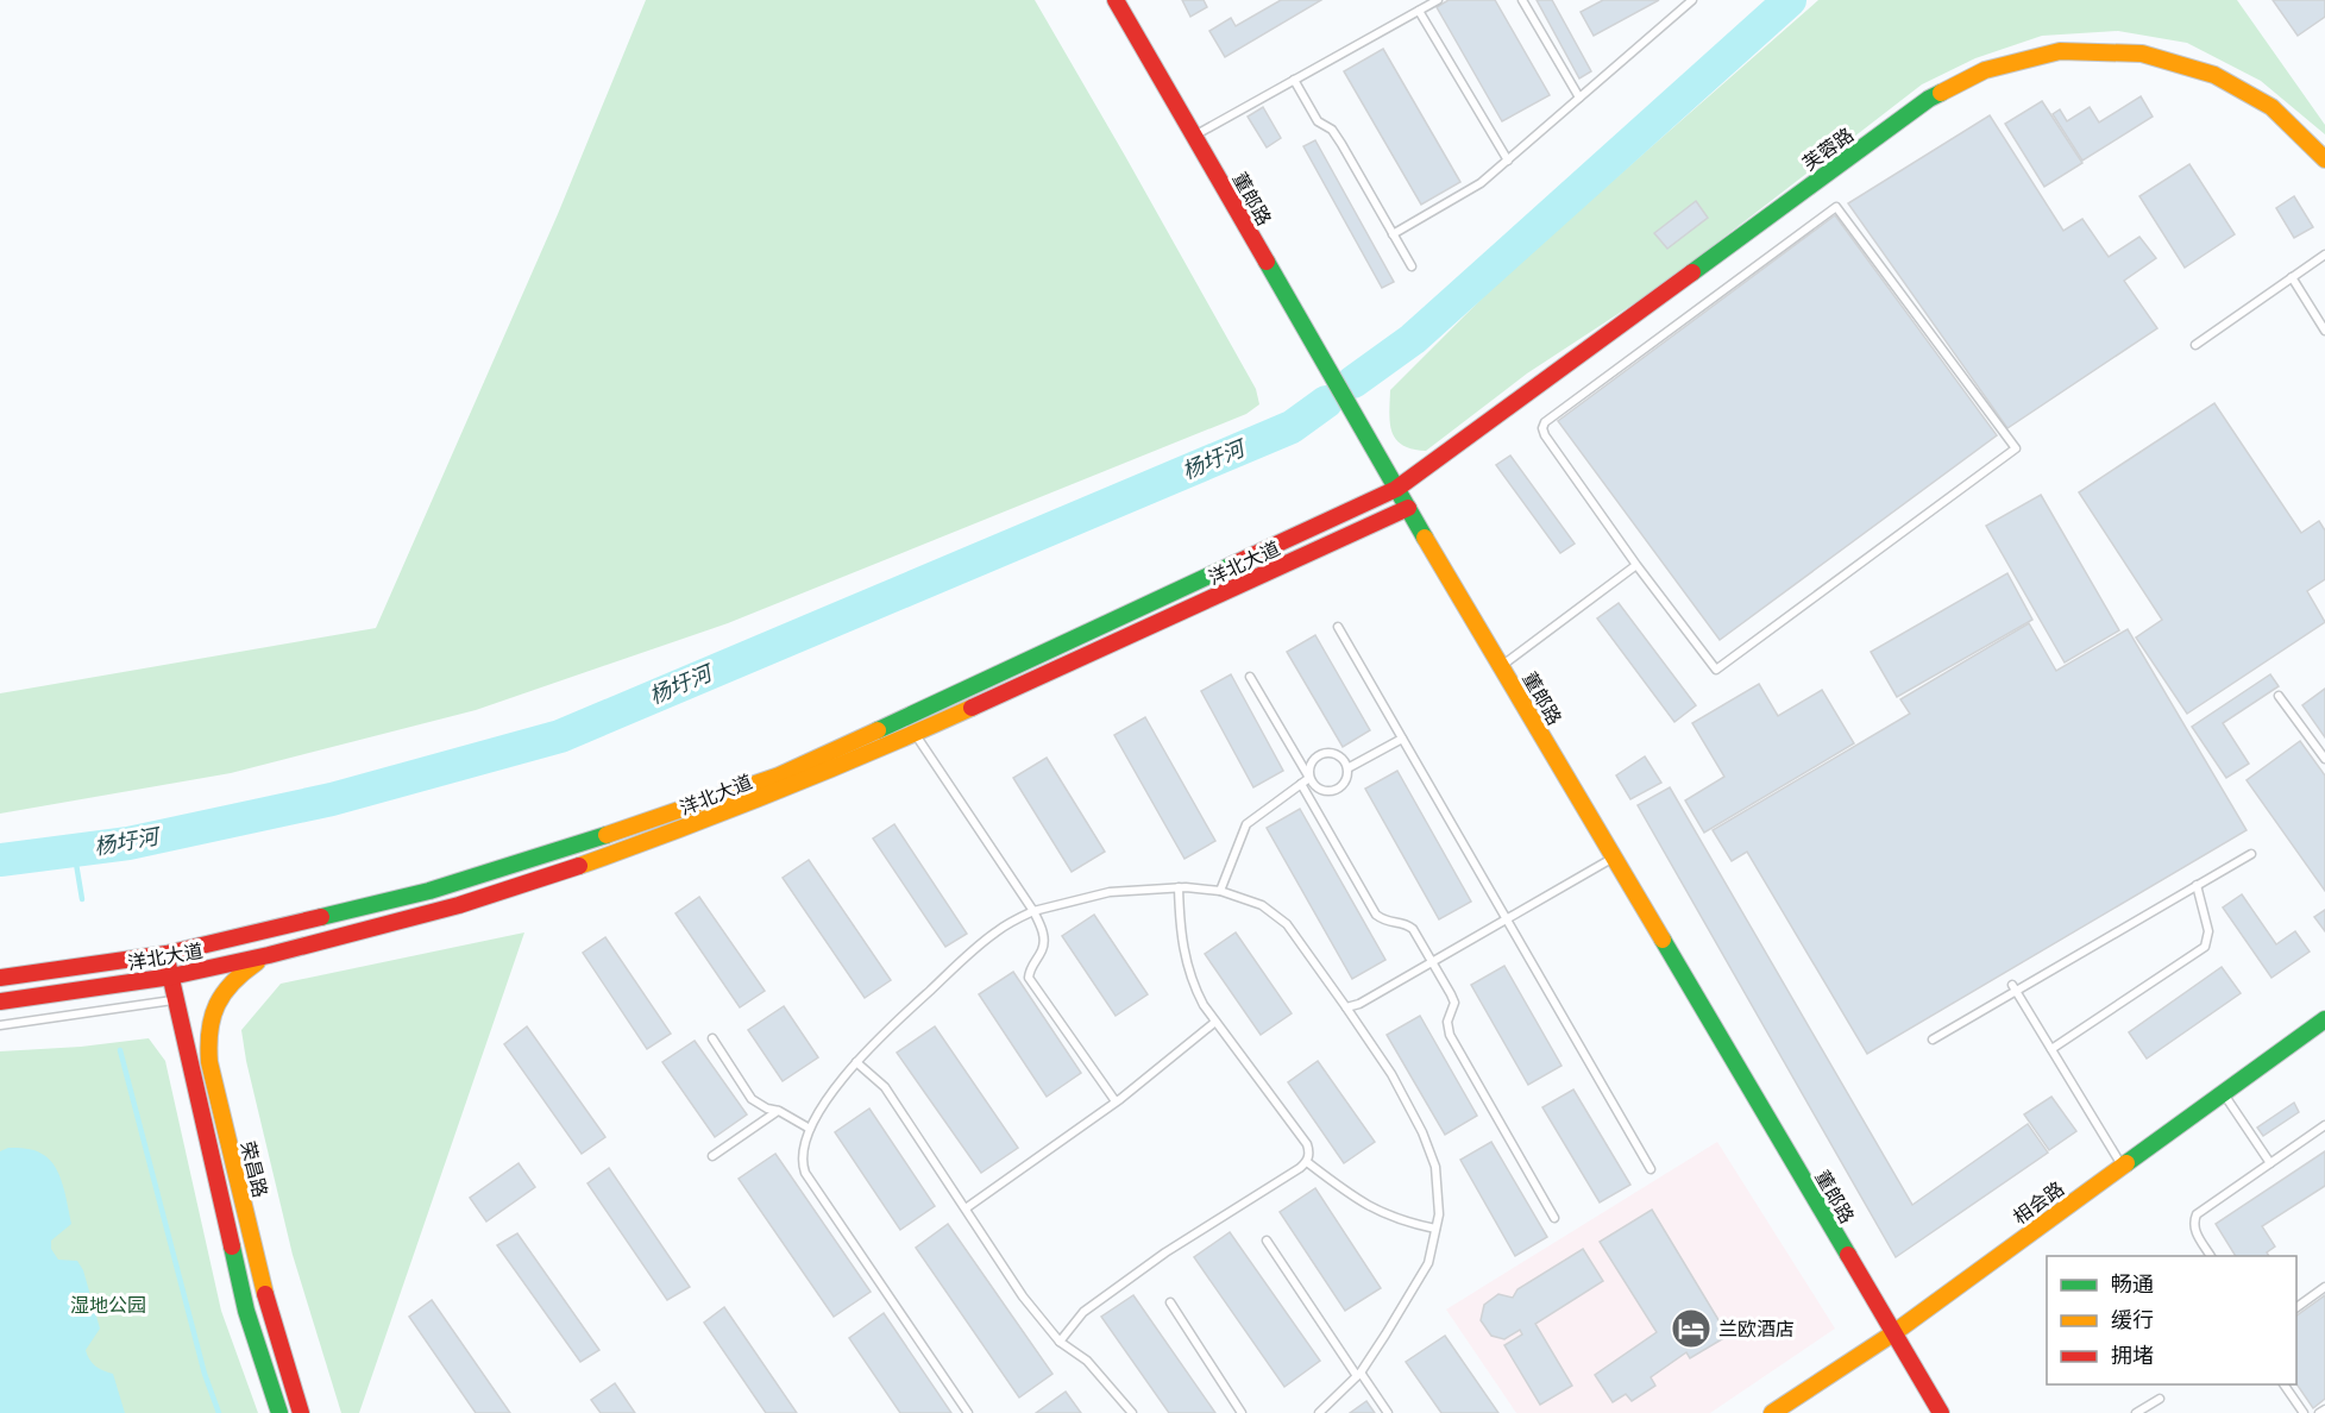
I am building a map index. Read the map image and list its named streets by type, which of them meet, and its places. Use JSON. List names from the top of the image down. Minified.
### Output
{"streets":{"street":["芙蓉路","董郎路","洋北大道","荣昌路","相会路"]},"crossings":[["芙蓉路","董郎路"],["芙蓉路","洋北大道"],["董郎路","洋北大道"],["董郎路","相会路"],["洋北大道","荣昌路"]],"water":["杨圩河"],"parks":["湿地公园"],"places":{"hotel":["兰欧酒店"]},"legend":["畅通","缓行","拥堵"]}
